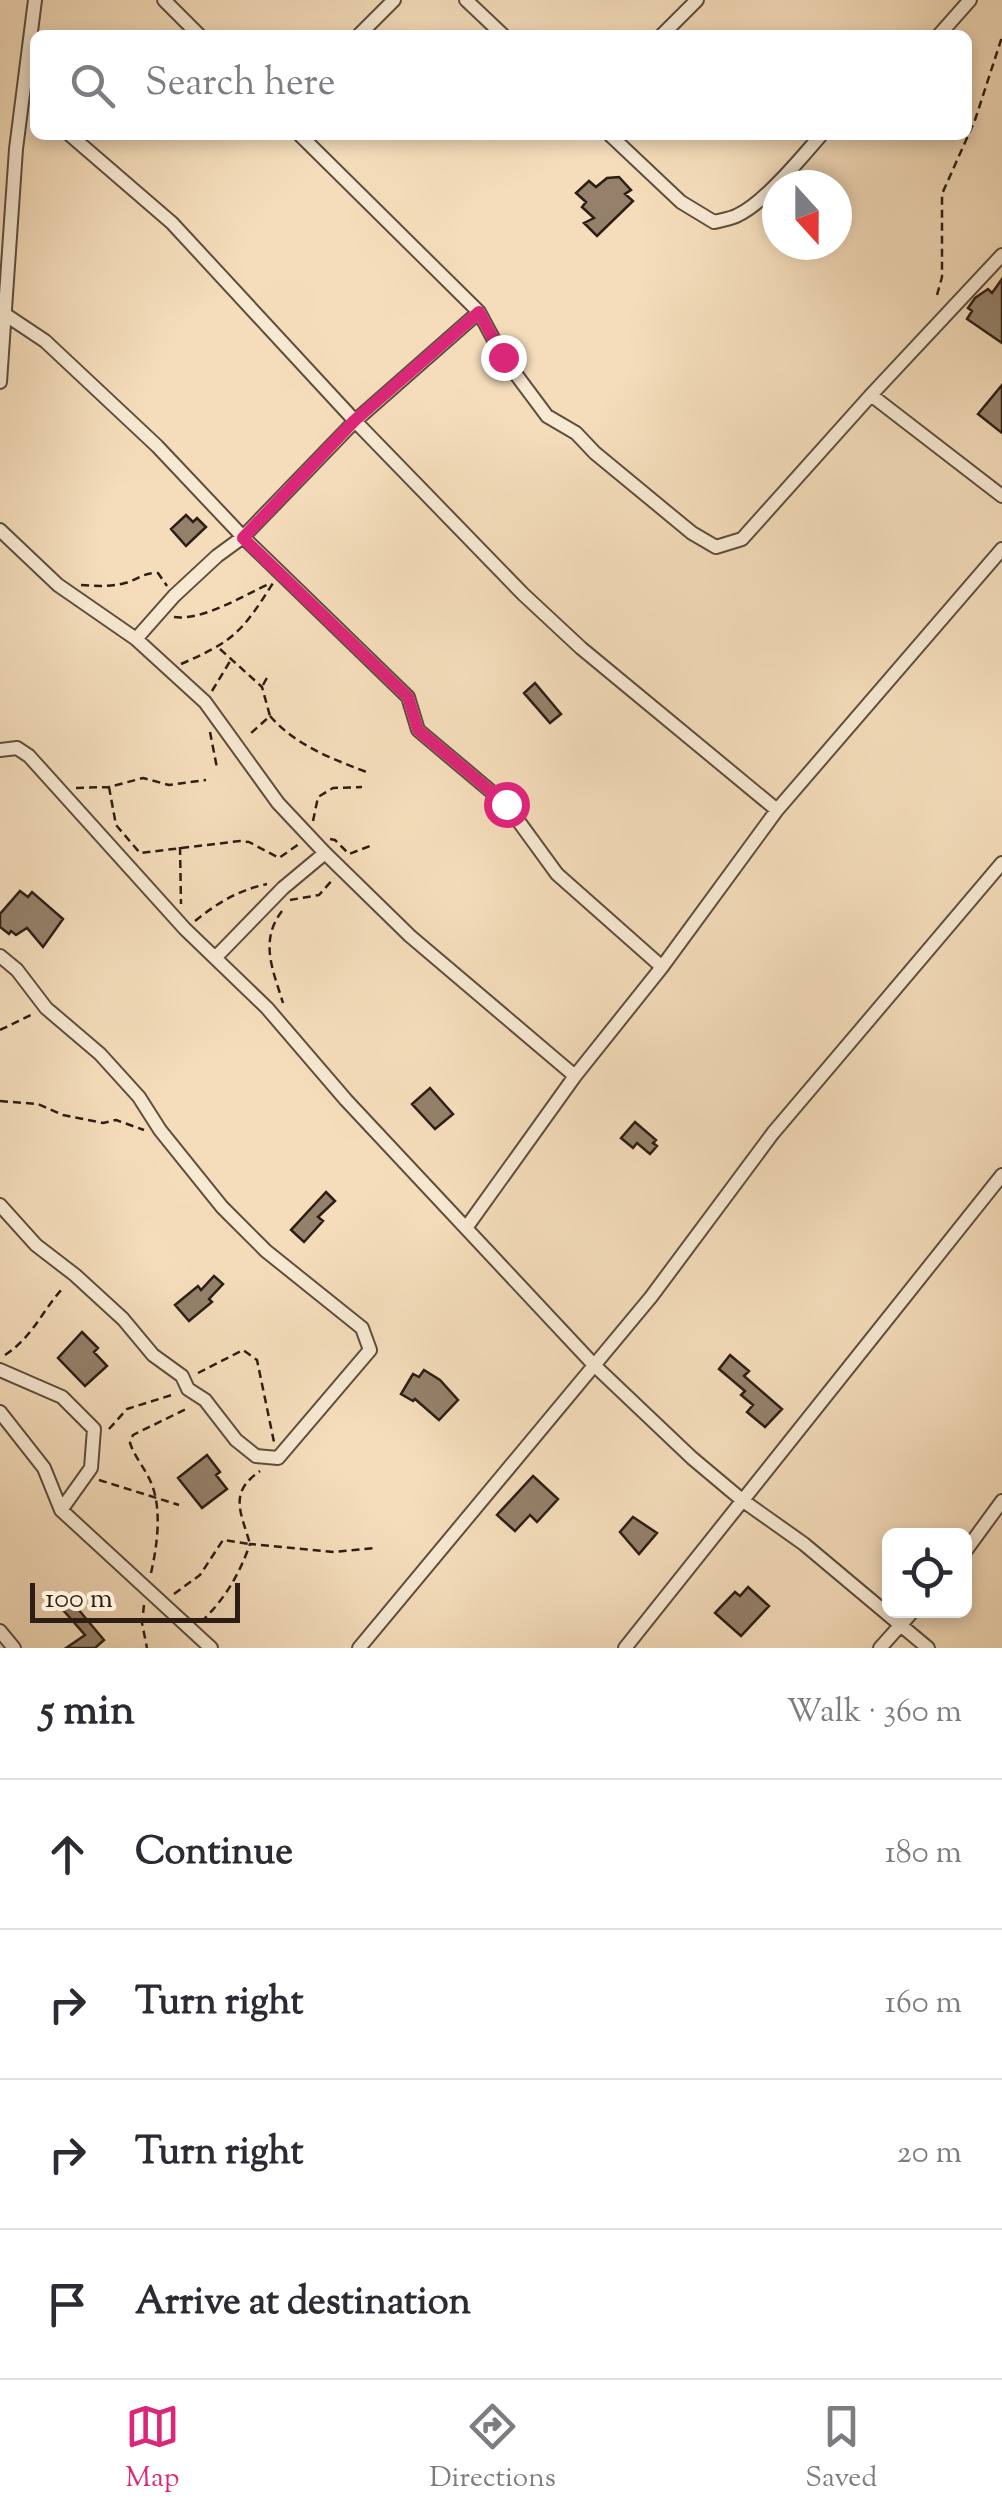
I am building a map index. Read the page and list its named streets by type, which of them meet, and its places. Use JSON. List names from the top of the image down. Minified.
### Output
{"scale_bar":"100 m","north":"bottom","page":{"search":"Search here","scale":"100 m","heading":["5 min","Walk · 360 m"],"list":[["Continue","180 m"],["Turn right","160 m"],["Turn right","20 m"],"Arrive at destination"],"nav":["Map","Directions","Saved"]}}
